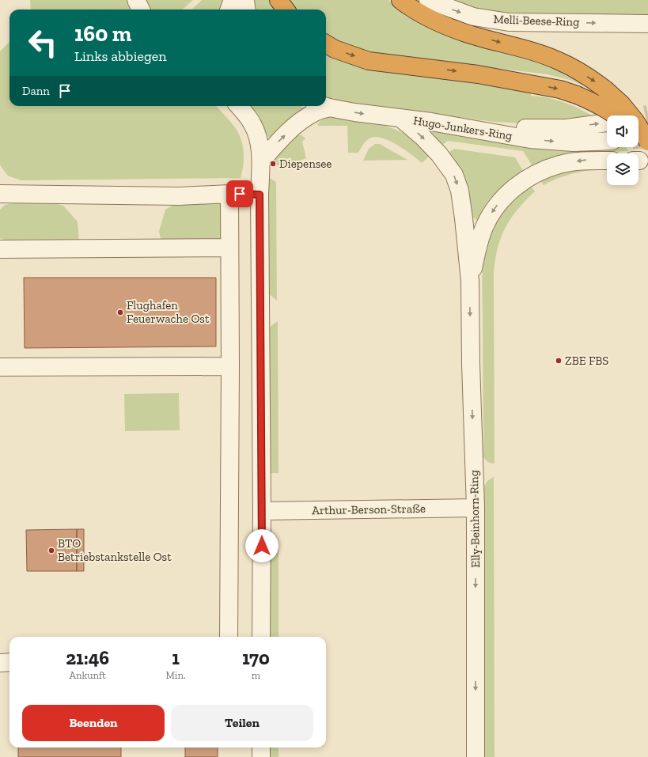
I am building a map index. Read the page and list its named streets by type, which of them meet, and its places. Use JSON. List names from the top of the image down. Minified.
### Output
{"streets":{"street":["Melli-Beese-Ring","Hugo-Junkers-Ring","Arthur-Berson-Straße","Elly-Beinhorn-Ring"]},"crossings":[["Hugo-Junkers-Ring","Elly-Beinhorn-Ring"],["Arthur-Berson-Straße","Elly-Beinhorn-Ring"]],"one_way":["Elly-Beinhorn-Ring"],"places":["Diepensee","Flughafen Feuerwache Ost","ZBE FBS","BTO Betriebstankstelle Ost"],"page":{"turn":["160 m","Links abbiegen"],"then":"Dann","eta":["21:46","Ankunft","1","Min.","170","m"],"buttons":["Beenden","Teilen"]}}
